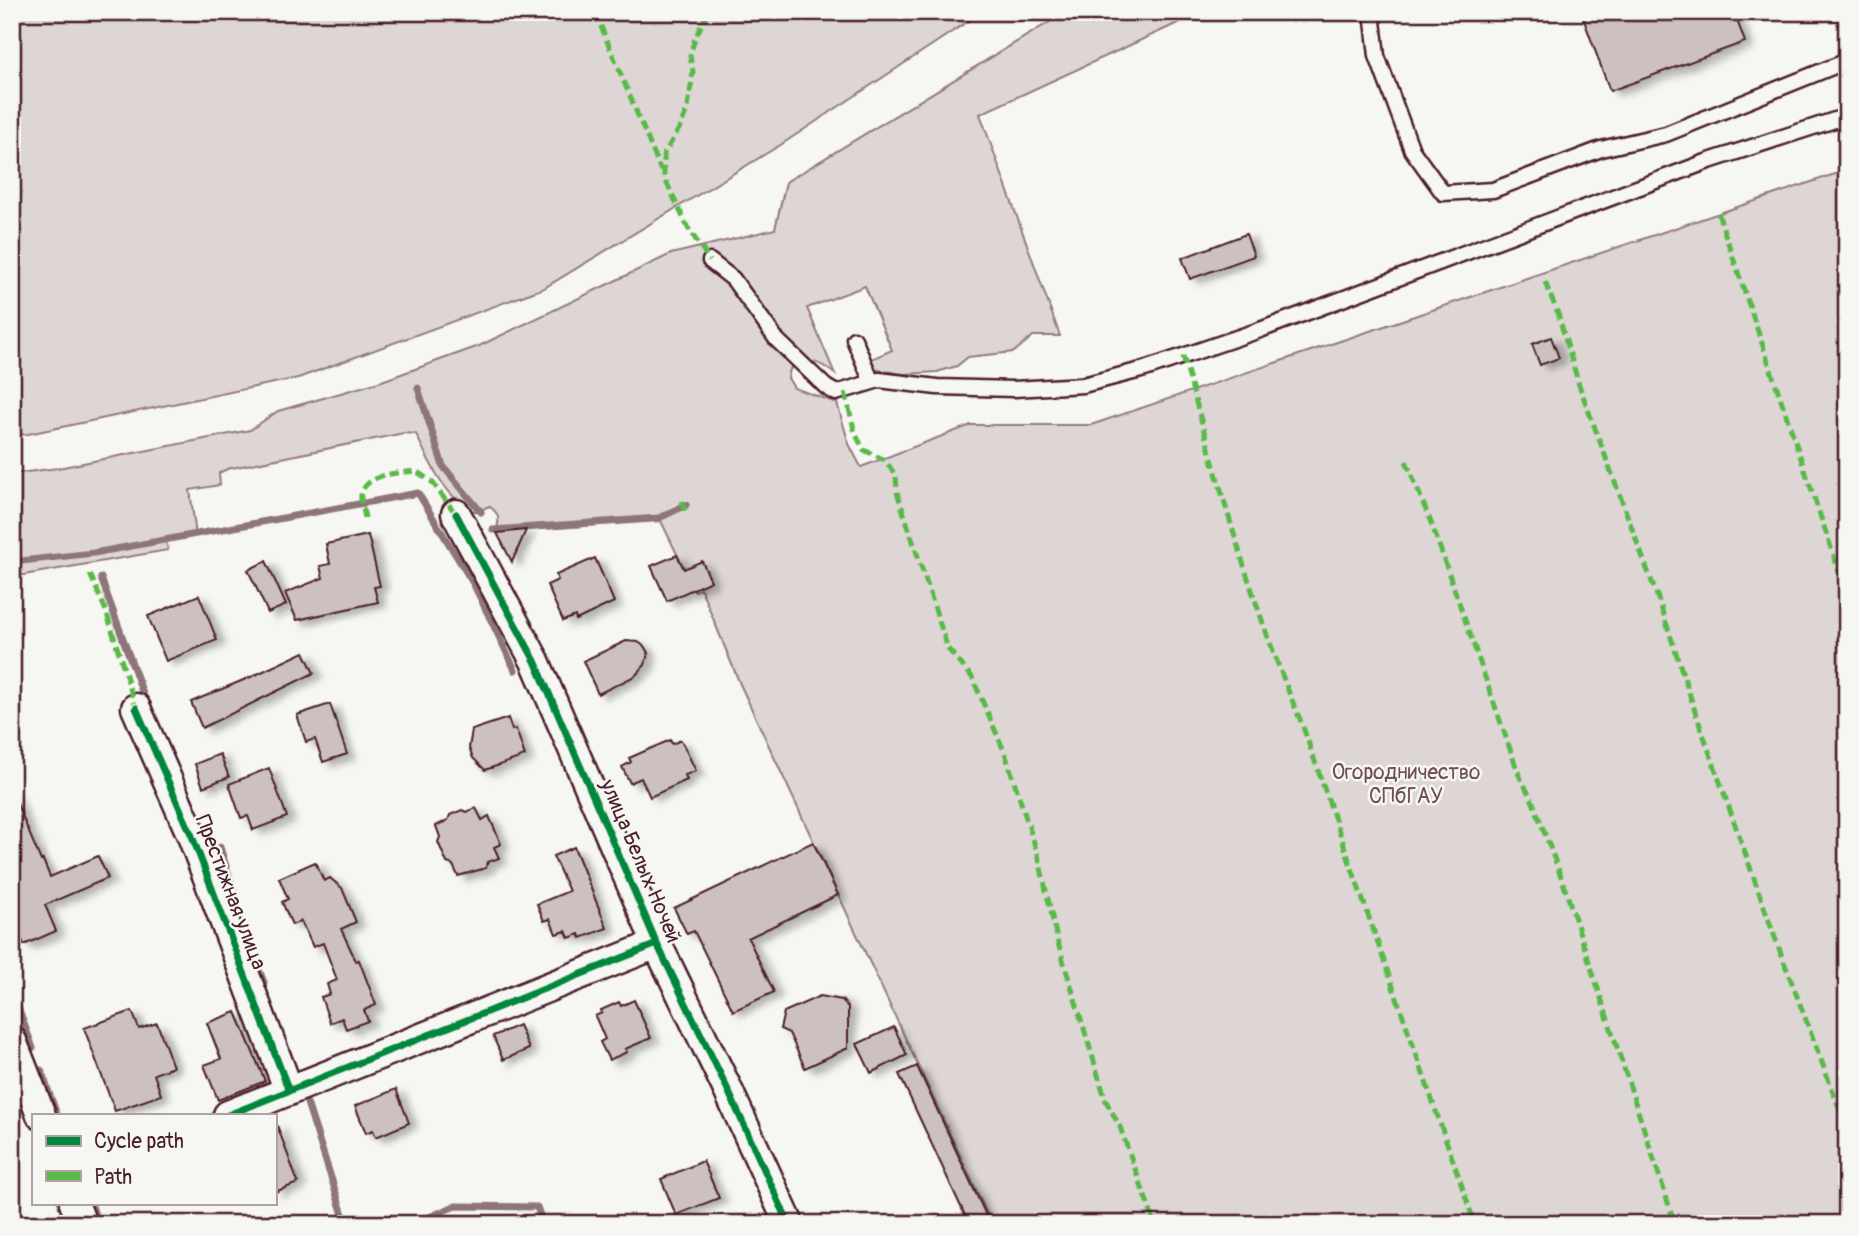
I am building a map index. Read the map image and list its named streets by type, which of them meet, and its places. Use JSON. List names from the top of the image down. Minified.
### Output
{"streets":{"street":["улица Белых Ночей","Престижная улица"]},"parks":["Огородничество СПбГАУ"],"legend":["Cycle path","Path"]}
